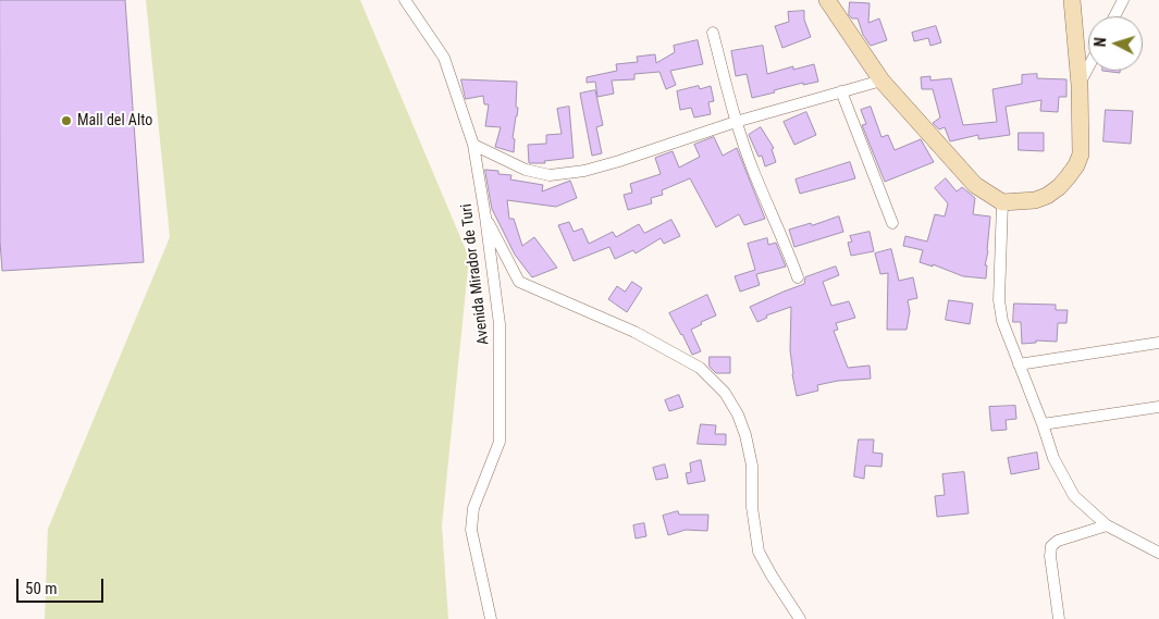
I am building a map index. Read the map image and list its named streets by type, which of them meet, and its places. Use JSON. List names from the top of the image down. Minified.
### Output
{"streets":{"street":["Avenida Mirador de Turi"]},"places":["Mall del Alto"],"scale_bar":"50 m","north":"left"}
